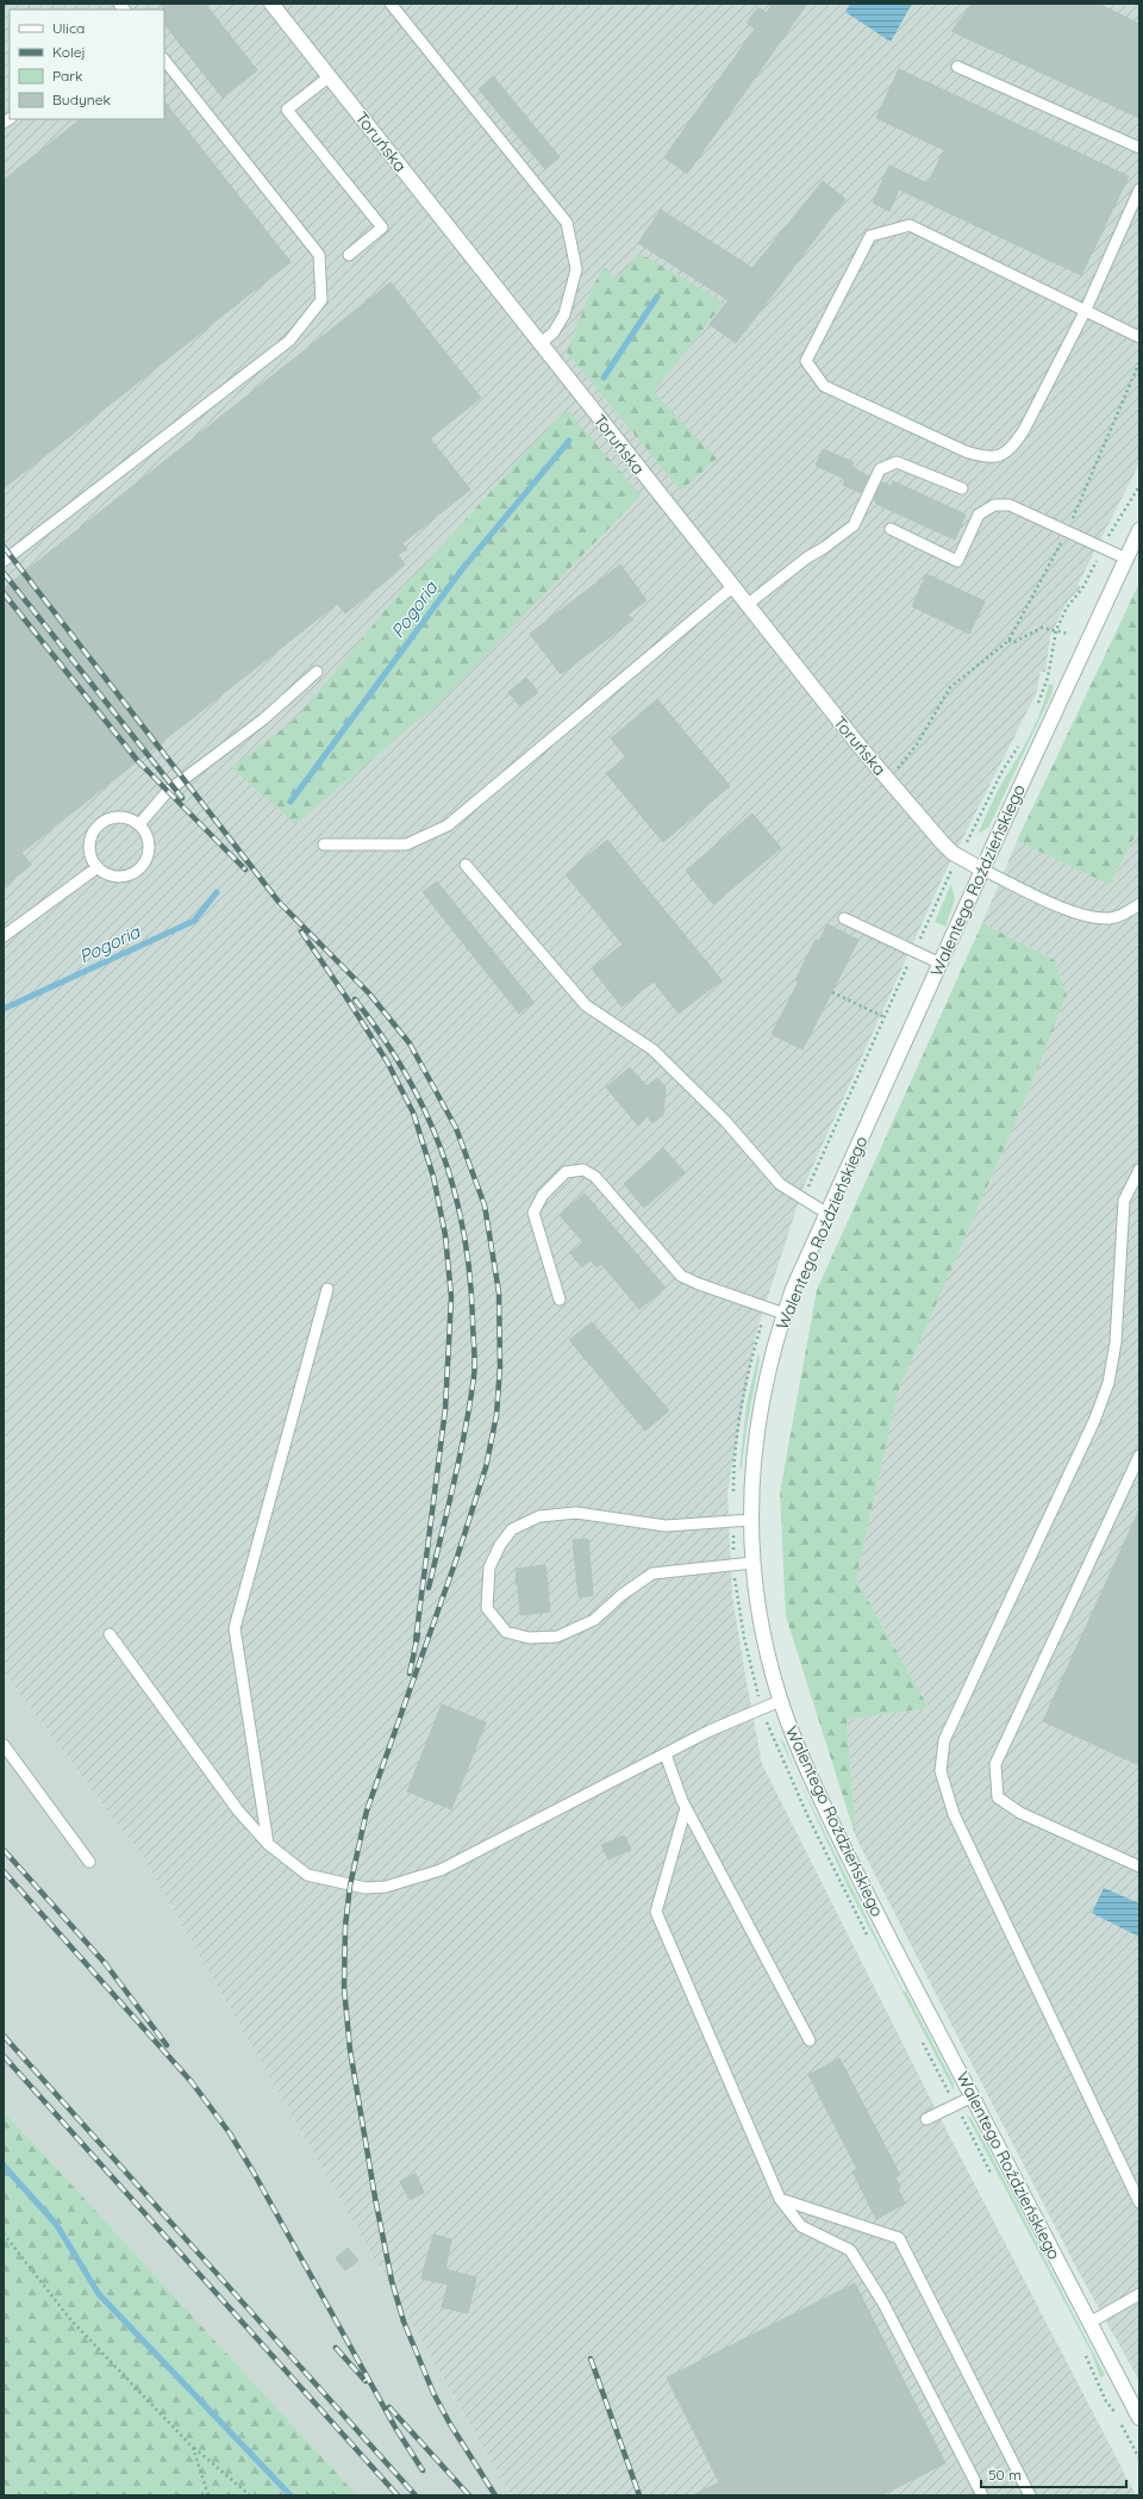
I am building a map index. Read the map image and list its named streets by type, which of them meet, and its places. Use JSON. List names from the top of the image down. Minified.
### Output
{"streets":{"street":["Toruńska","Walentego Roździeńskiego"]},"crossings":[["Toruńska","Walentego Roździeńskiego"]],"water":["Pogoria"],"legend":["Ulica","Kolej","Park","Budynek"],"scale_bar":"50 m"}
